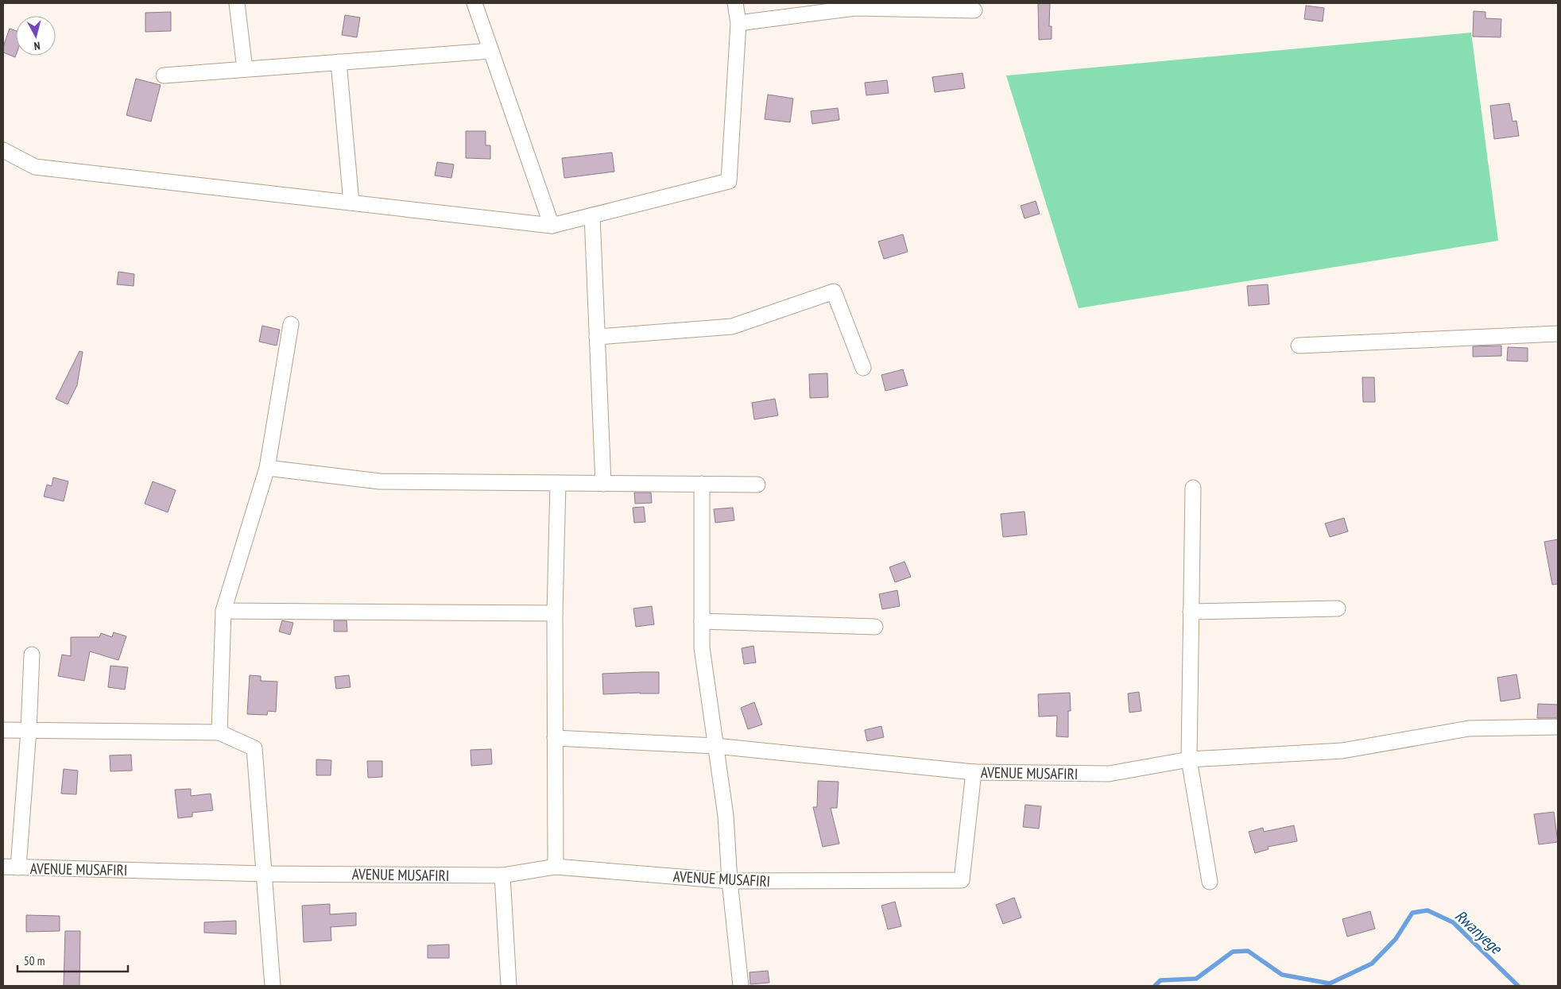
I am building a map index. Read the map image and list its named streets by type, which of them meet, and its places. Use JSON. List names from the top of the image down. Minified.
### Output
{"streets":{"street":["AVENUE MUSAFIRI"]},"water":["Rwanyege"],"scale_bar":"50 m","north":"bottom"}
